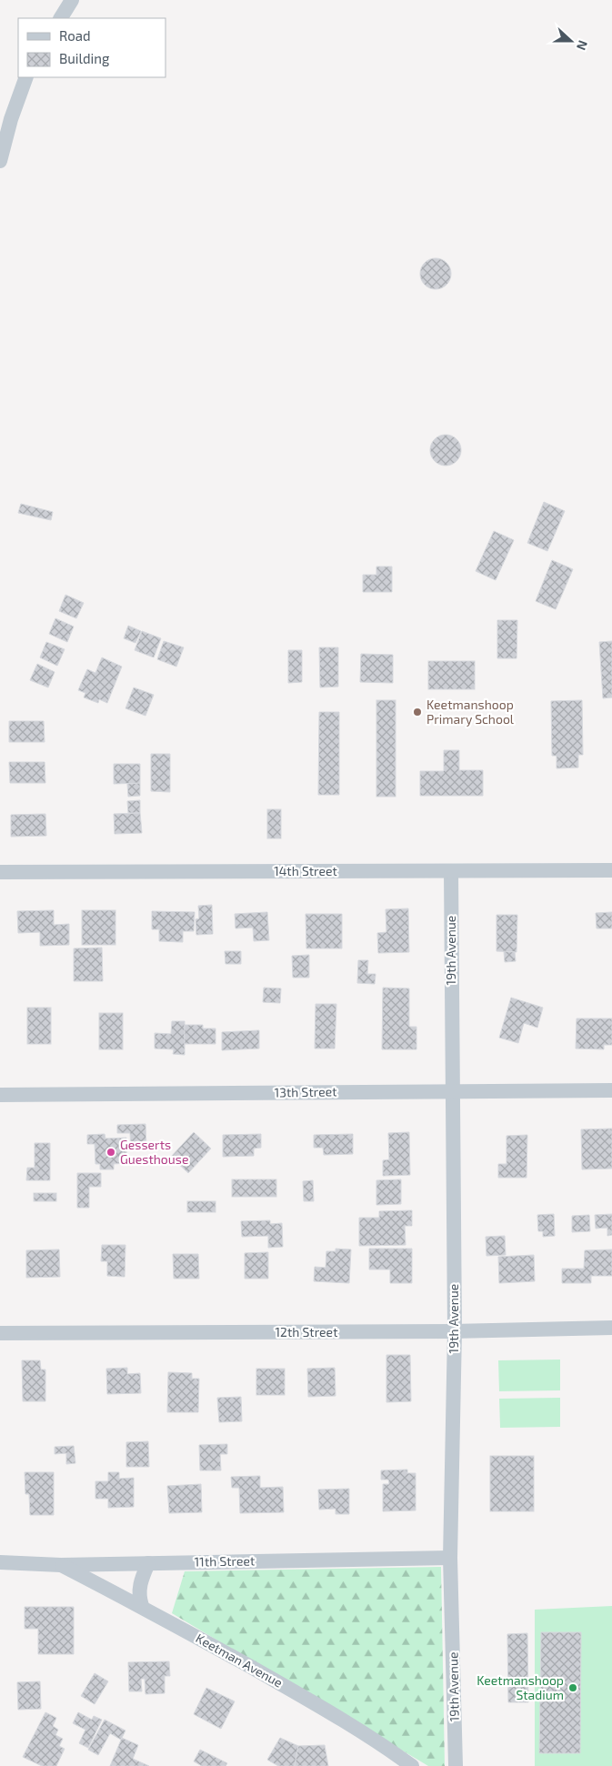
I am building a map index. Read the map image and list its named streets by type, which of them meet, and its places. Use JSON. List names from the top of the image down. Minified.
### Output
{"streets":{"street":["14th Street","19th Avenue","13th Street","12th Street","11th Street","Keetman Avenue"]},"crossings":[["14th Street","19th Avenue"],["19th Avenue","13th Street"],["19th Avenue","12th Street"],["19th Avenue","11th Street"],["11th Street","Keetman Avenue"]],"places":["Keetmanshoop Primary School","Gesserts Guesthouse","Keetmanshoop Stadium"],"legend":["Road","Building"],"north":"right"}
